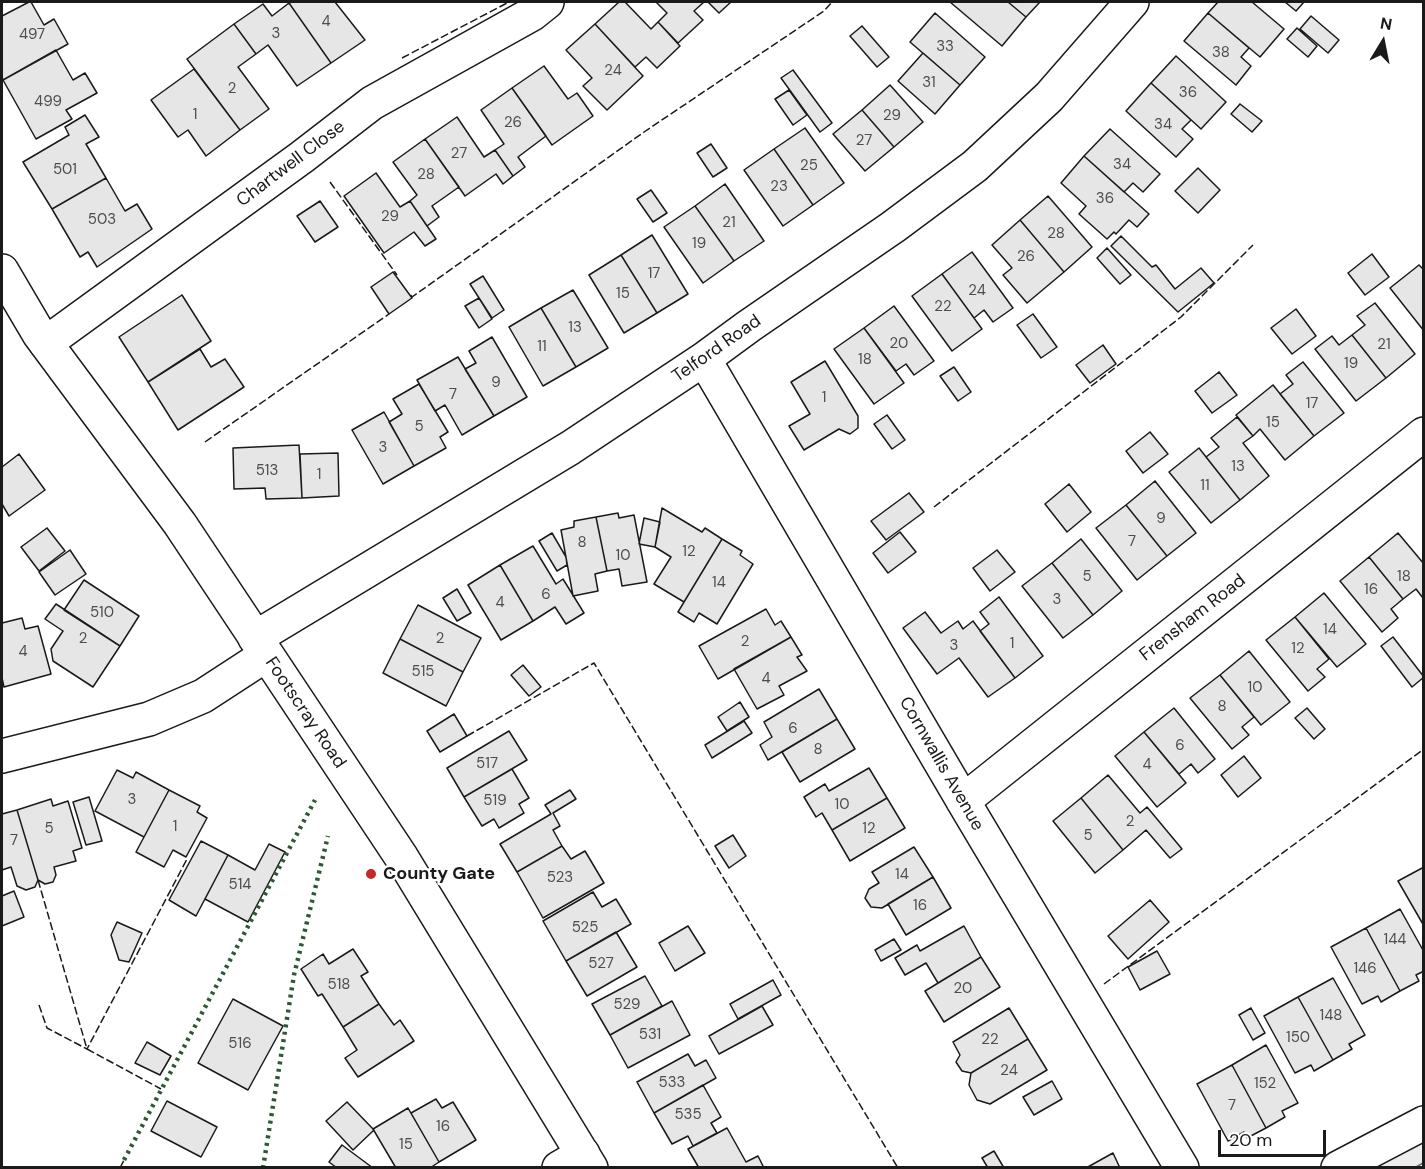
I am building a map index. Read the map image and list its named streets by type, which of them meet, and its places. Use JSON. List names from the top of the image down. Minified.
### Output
{"streets":{"street":["Chartwell Close","Telford Road","Frensham Road","Footscray Road","Cornwallis Avenue"]},"crossings":[["Chartwell Close","Footscray Road"],["Telford Road","Footscray Road"],["Telford Road","Cornwallis Avenue"],["Frensham Road","Cornwallis Avenue"]],"places":["County Gate"],"house_numbers":["4","3","497","33","38","24","31","2","36","499","1","29","26","34","27","27","34","25","501","28","23","36","29","503","21","28","19","26","17","24","15","22","13","20","21","11","18","19","9","7","1","17","15","5","3","13","513","1","11","9","7","8","12","10","5","18","14","16","6","3","4","510","14","2","2","2","1","3","12","4","515","4","10","8","6","6","8","517","4","3","519","10","2","1","5","12","5","7","14","523","514","16","525","144","527","146","518","20","529","148","531","150","22","516","24","533","152","7","535","16","15"],"scale_bar":"20 m","north":"top"}
